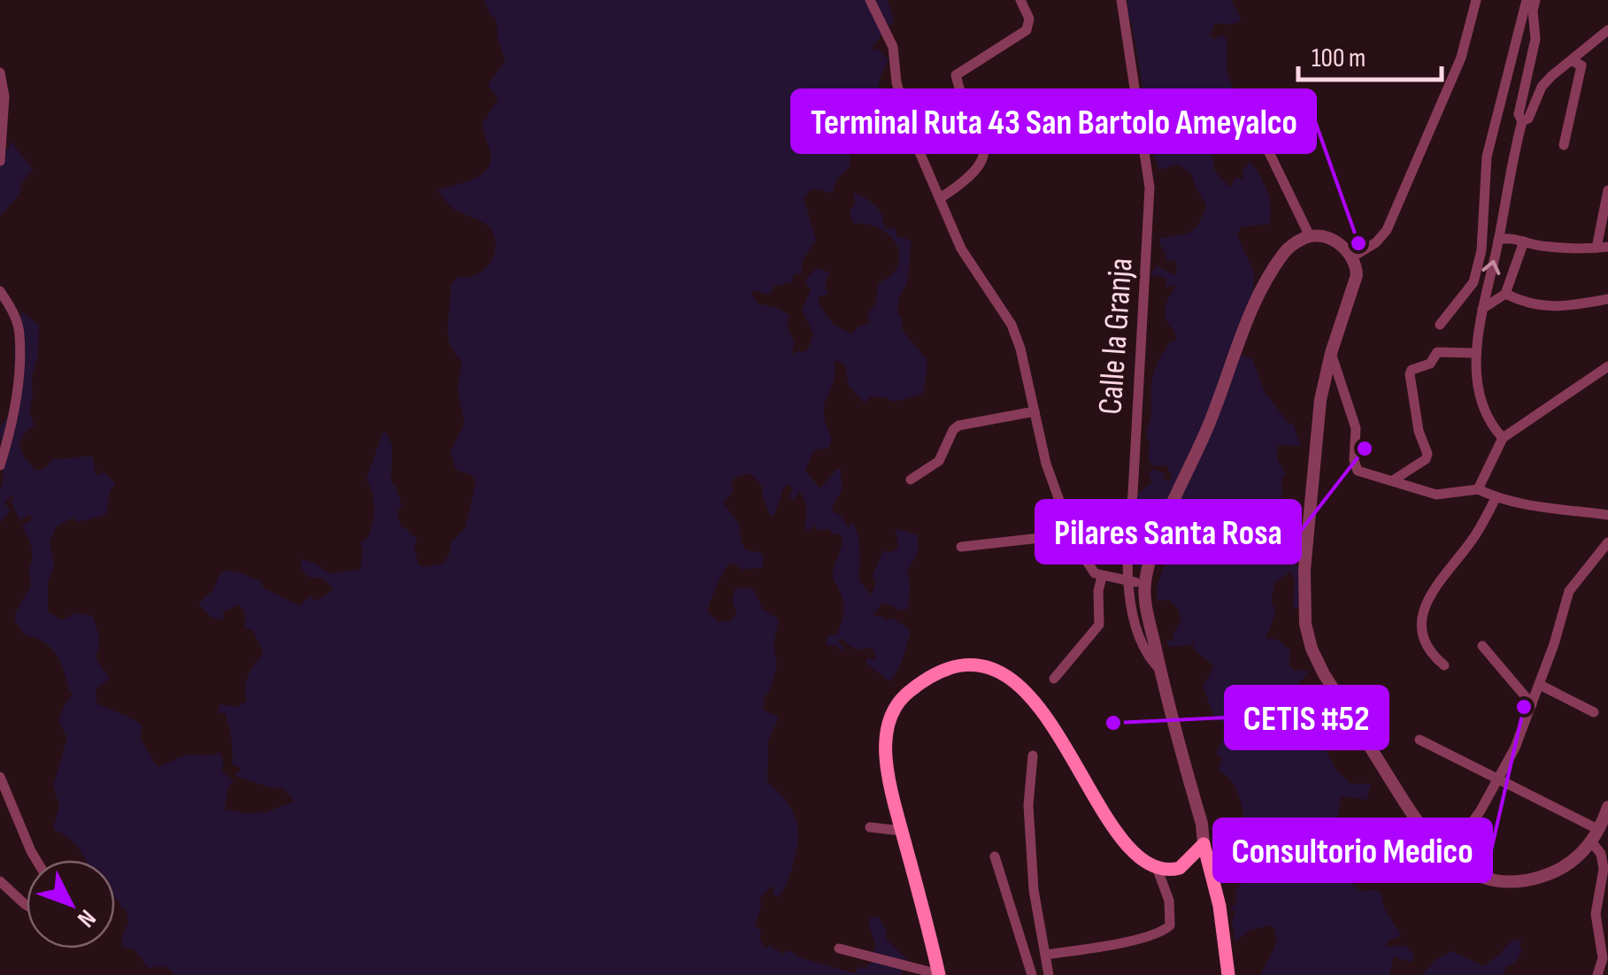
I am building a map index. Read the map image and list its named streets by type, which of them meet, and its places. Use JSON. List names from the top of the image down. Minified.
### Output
{"streets":{"street":["Calle la Granja"]},"places":["Terminal Ruta 43 San Bartolo Ameyalco","Pilares Santa Rosa","Consultorio Medico","CETIS #52"],"scale_bar":"100 m","north":"bottom right"}
